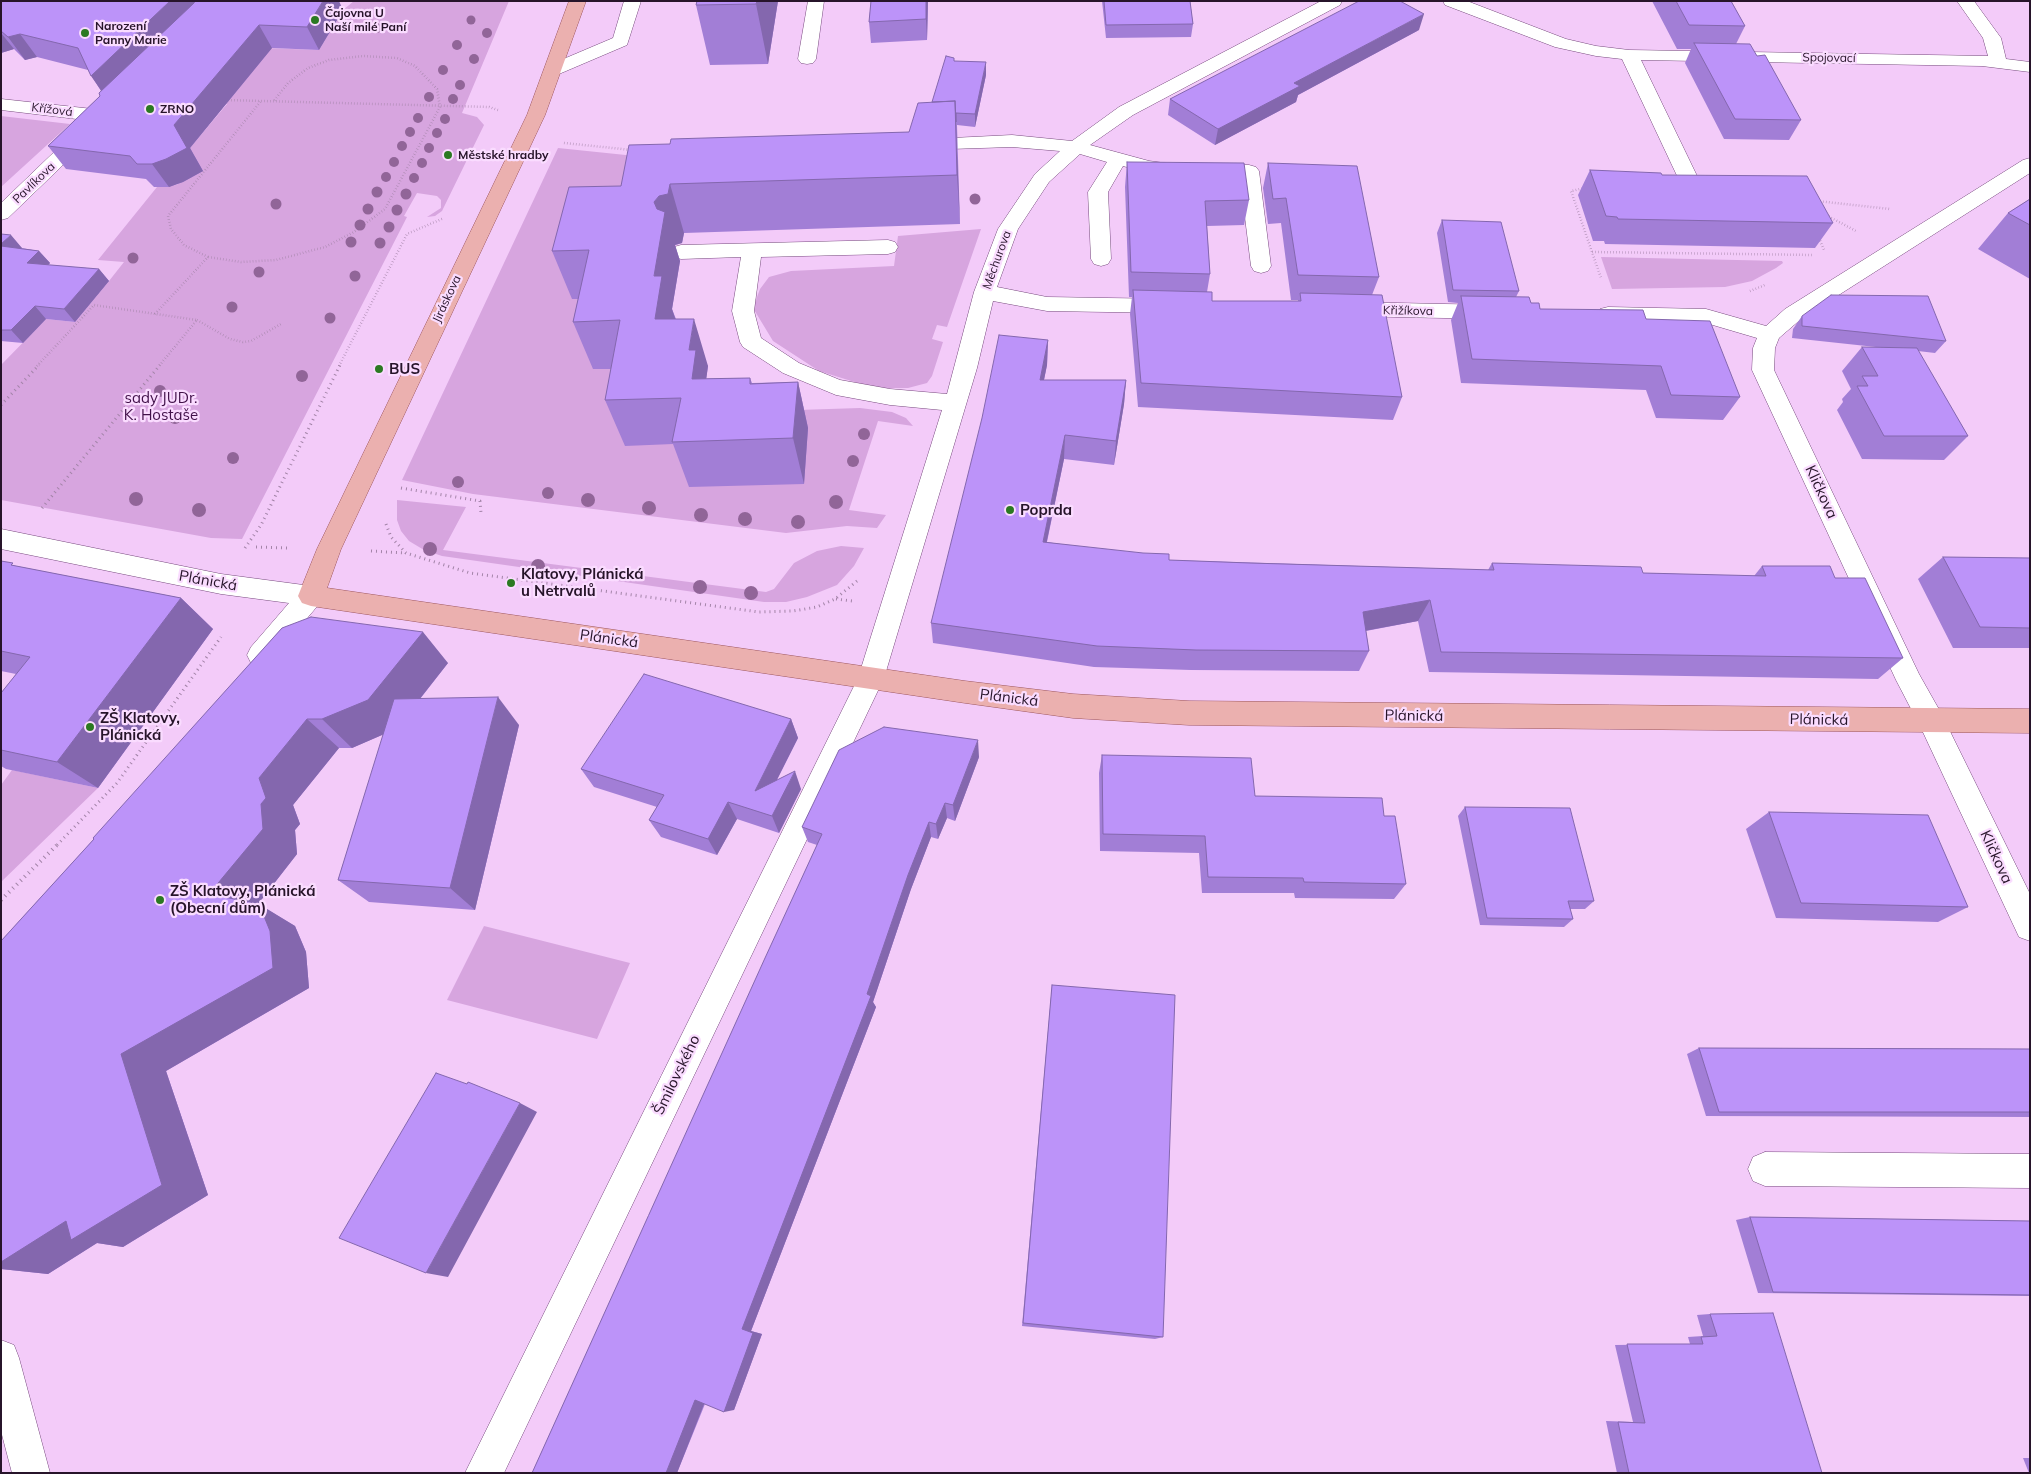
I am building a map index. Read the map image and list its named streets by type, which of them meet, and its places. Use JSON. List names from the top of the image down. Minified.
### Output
{"streets":{"main road":["Jiráskova","Plánická"],"street":["Spojovací","Křížová","Pavlíkova","Měchurova","Křižíkova","Kličkova","Šmilovského"]},"crossings":[["Křížová","Pavlíkova"],["Měchurova","Plánická"],["Měchurova","Šmilovského"],["Jiráskova","Plánická"],["Kličkova","Plánická"],["Plánická","Šmilovského"]],"parks":["sady JUDr. K. Hostaše"],"places":["Čajovna U Naší milé Paní","Narození Panny Marie","ZRNO","Městské hradby","BUS","Poprda","Klatovy, Plánická u Netrvalů","ZŠ Klatovy, Plánická","ZŠ Klatovy, Plánická (Obecní dům)"]}
